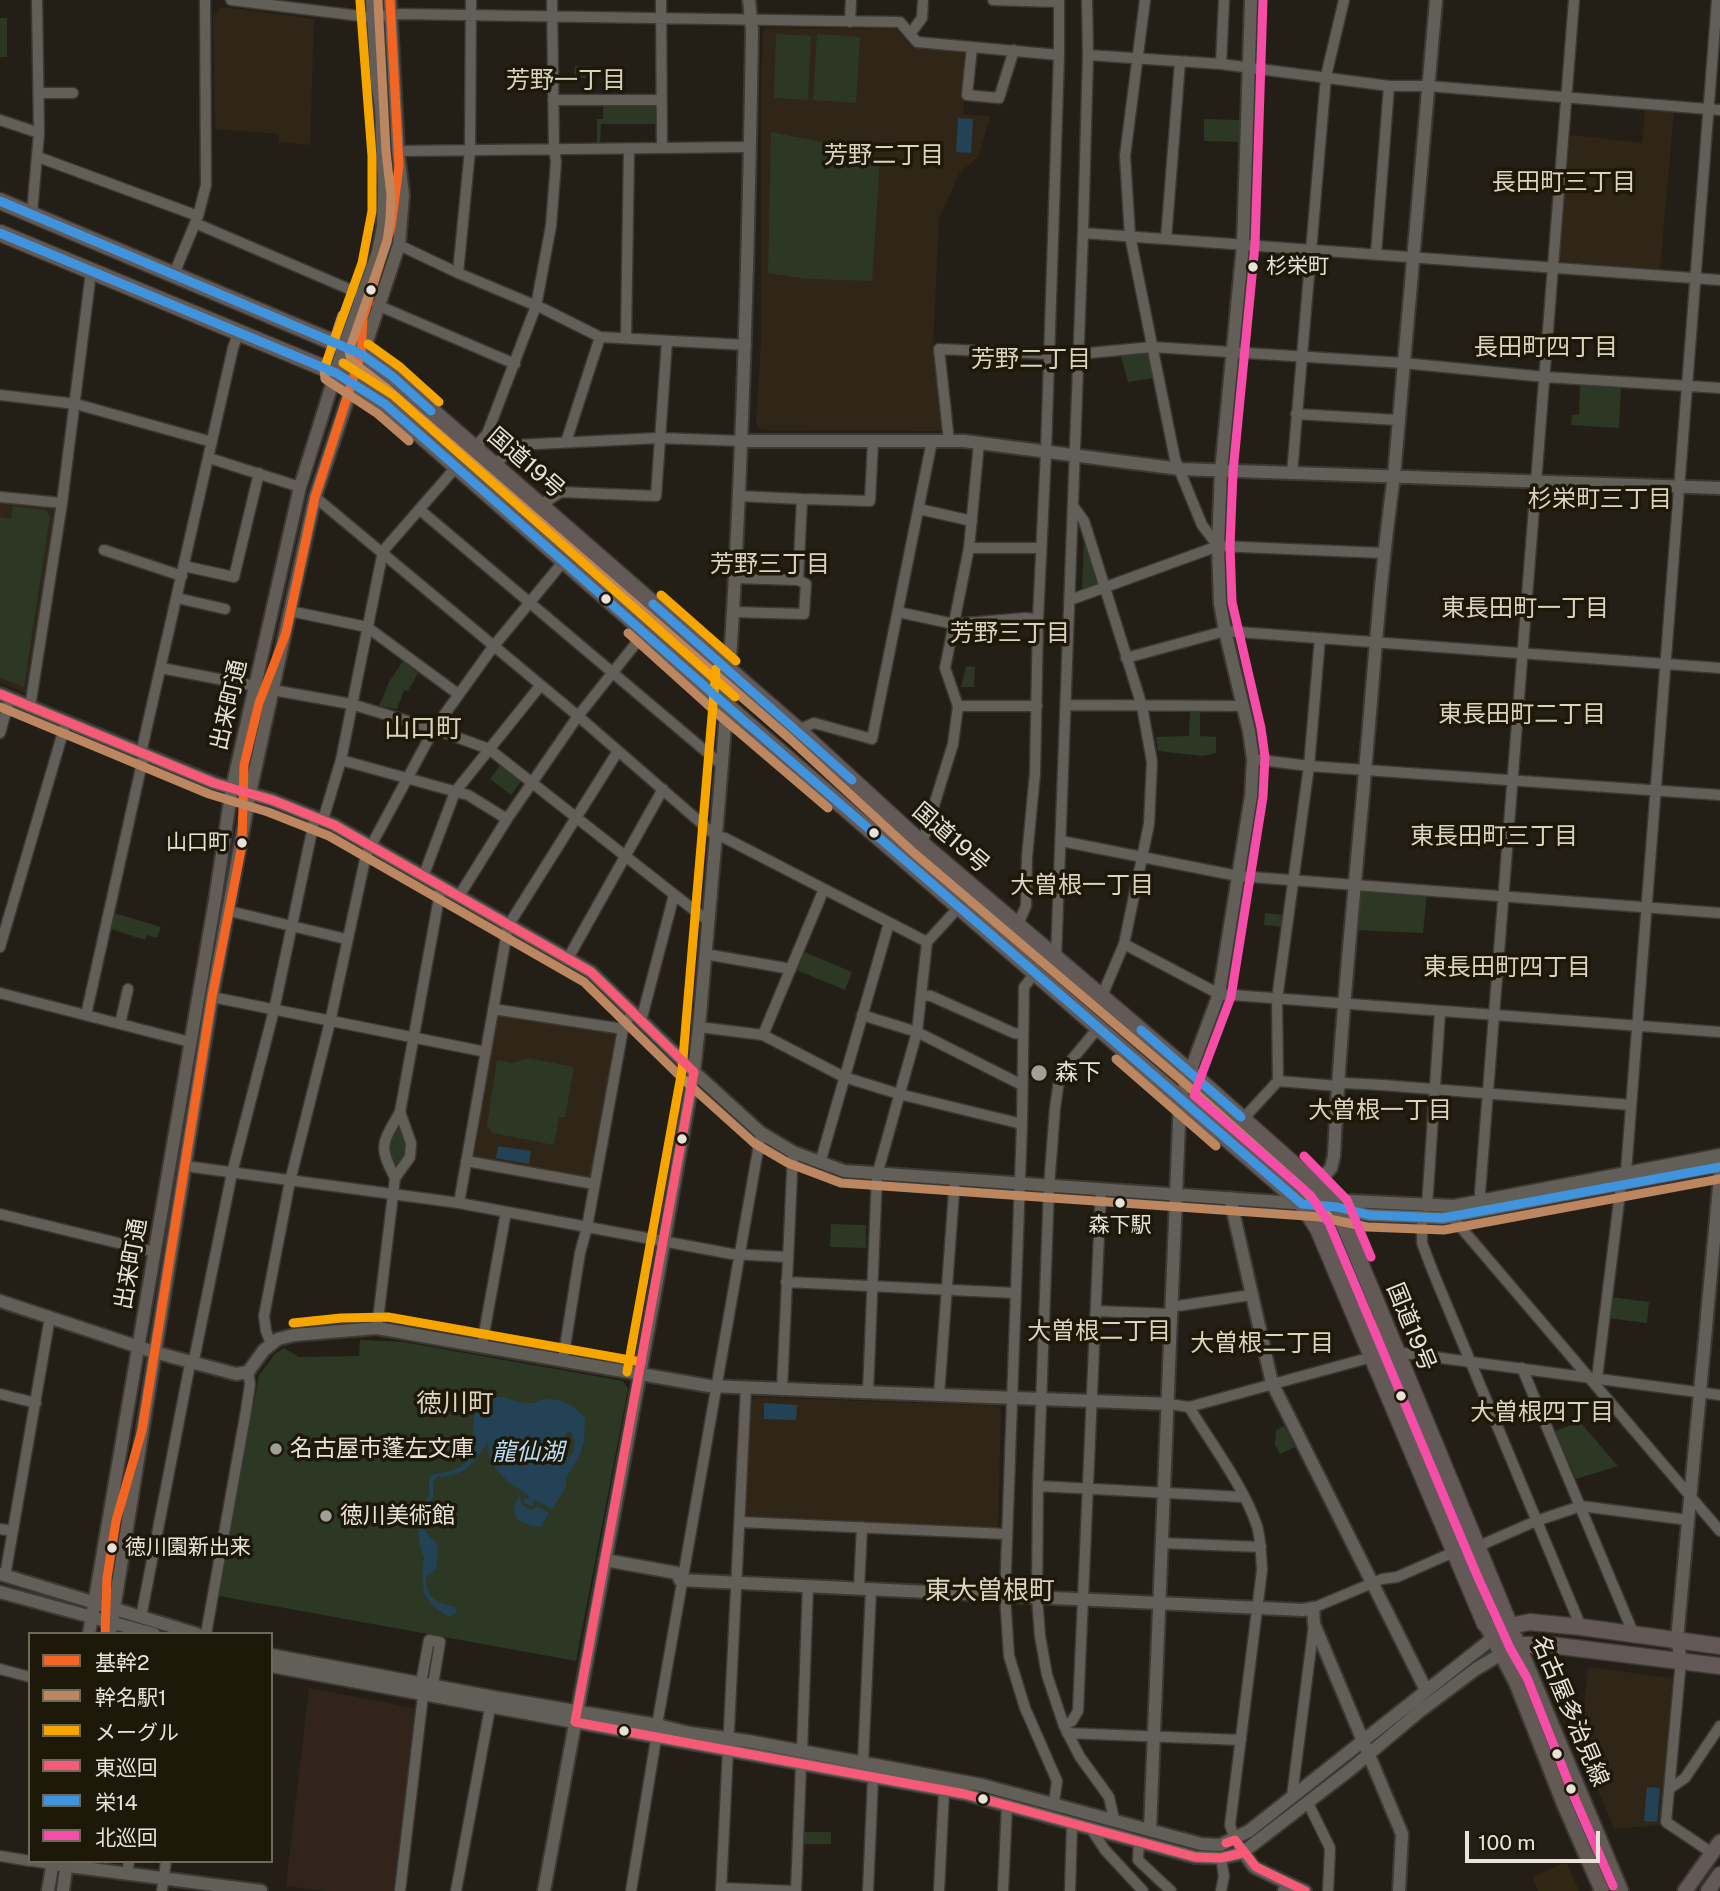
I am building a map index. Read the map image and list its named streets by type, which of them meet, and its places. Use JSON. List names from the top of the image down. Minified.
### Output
{"streets":{"highway":["国道19号"],"main road":["出来町通","名古屋多治見線"]},"crossings":[["国道19号","出来町通"],["国道19号","名古屋多治見線"]],"districts":["芳野一丁目","芳野二丁目","長田町三丁目","長田町四丁目","芳野二丁目","杉栄町三丁目","芳野三丁目","東長田町一丁目","芳野三丁目","東長田町二丁目","山口町","東長田町三丁目","大曽根一丁目","東長田町四丁目","大曽根一丁目","大曽根二丁目","大曽根二丁目","徳川町","大曽根四丁目","東大曽根町"],"water":["龍仙湖"],"places":["杉栄町","山口町","森下","森下駅","名古屋市蓬左文庫","徳川美術館","徳川園新出来"],"lines":["transit line 基幹2","transit line 北巡回","transit line 幹名駅1","transit line メーグル","transit line 栄14","transit line 東巡回"],"legend":["基幹2","幹名駅1","メーグル","東巡回","栄14","北巡回"],"scale_bar":"100 m"}
